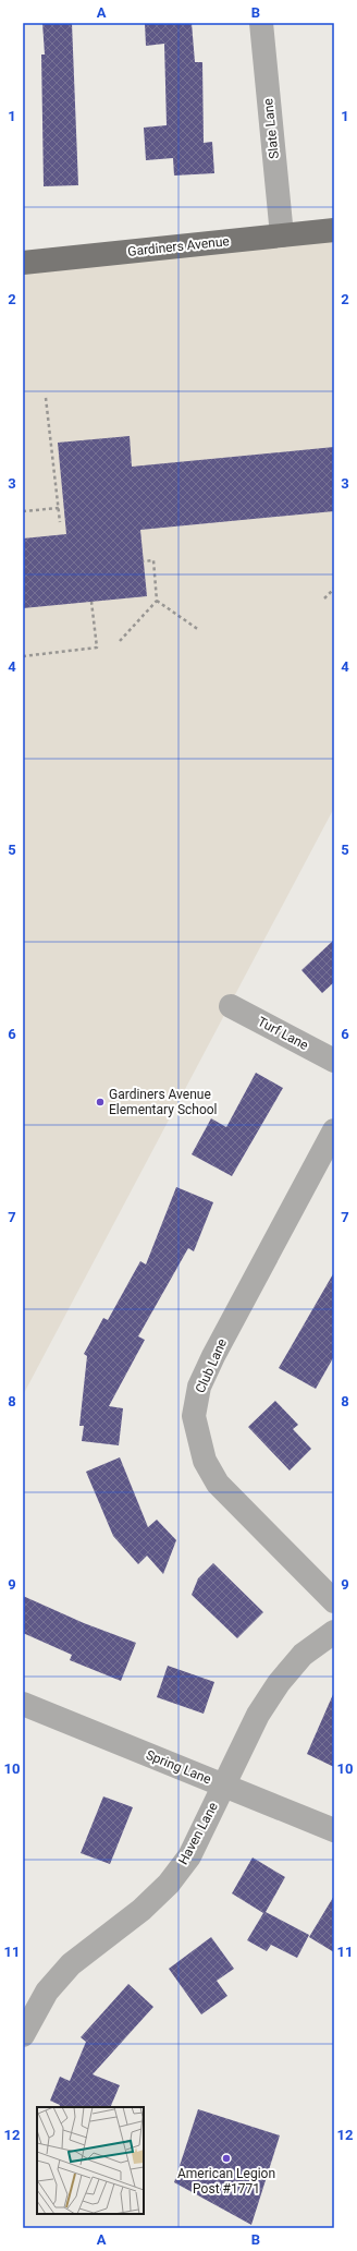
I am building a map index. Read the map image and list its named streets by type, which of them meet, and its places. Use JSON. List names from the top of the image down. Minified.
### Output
{"streets":{"main road":["Gardiners Avenue"],"street":["Slate Lane","Turf Lane","Club Lane","Spring Lane","Haven Lane"]},"crossings":[["Slate Lane","Gardiners Avenue"],["Spring Lane","Haven Lane"]],"places":["Gardiners Avenue Elementary School","American Legion Post #1771"],"grid":{"columns":["A","B"],"rows":["1","2","3","4","5","6","7","8","9","10","11","12"]}}
